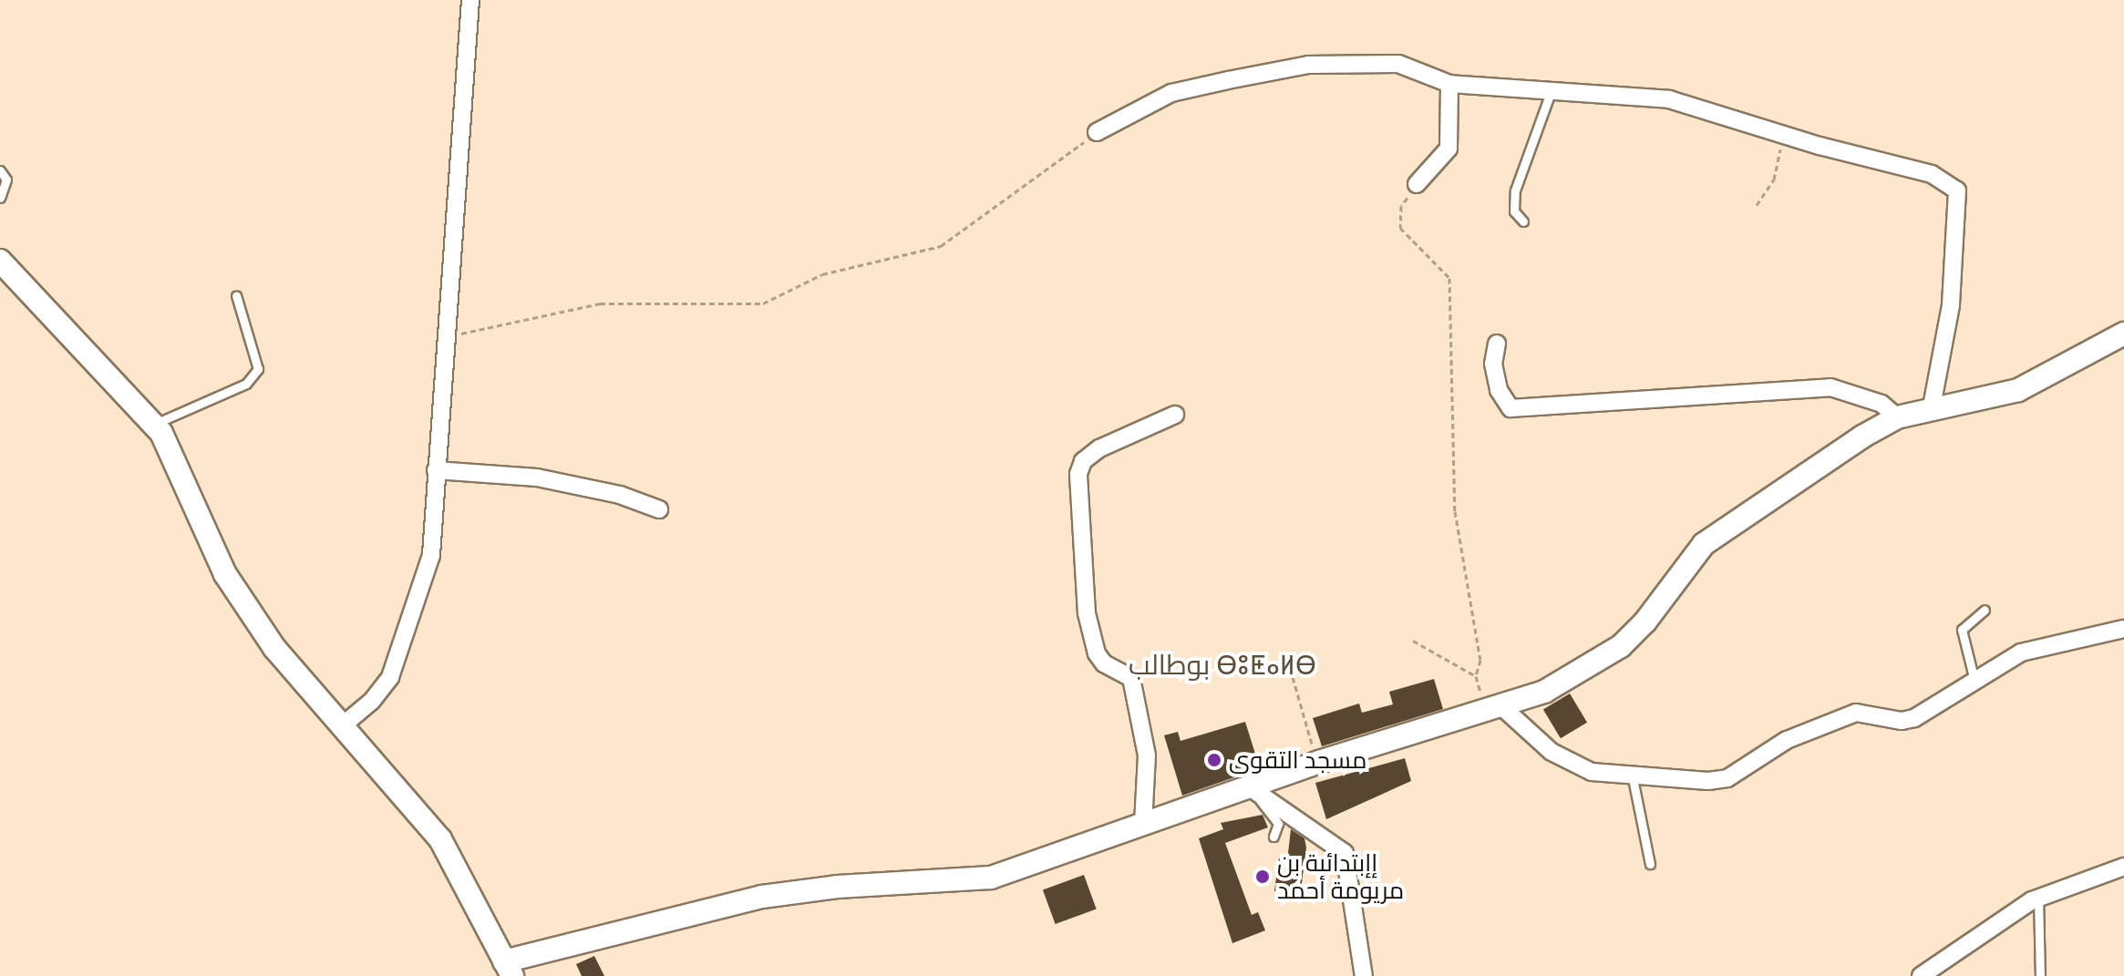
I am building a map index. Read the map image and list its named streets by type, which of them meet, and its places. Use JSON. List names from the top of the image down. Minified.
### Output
{"districts":["بوطالب ⴱⵓⵟⴰⵍⴱ"],"places":["مسجد التقوى","إإبتدائية بن مريومة أحمد"]}
